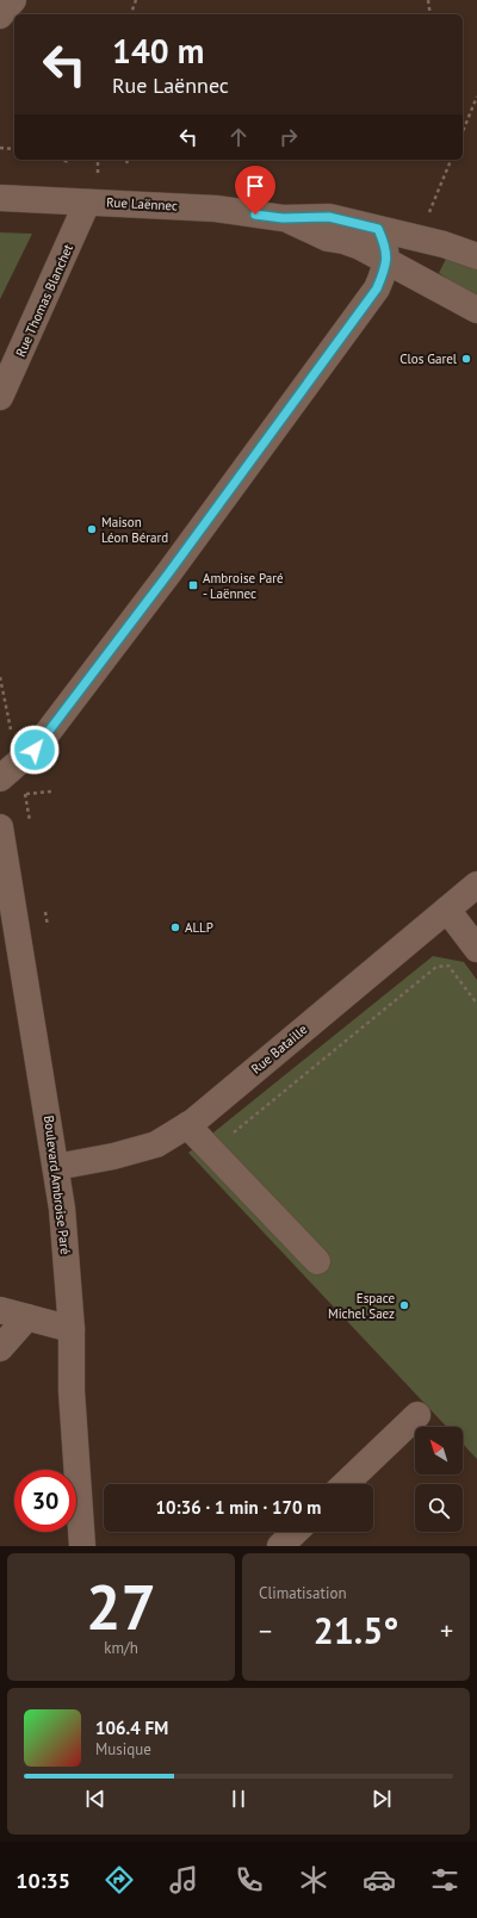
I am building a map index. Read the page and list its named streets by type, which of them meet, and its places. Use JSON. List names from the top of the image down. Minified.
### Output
{"streets":{"street":["Rue Laënnec","Rue Thomas Blanchet","Rue Bataille","Boulevard Ambroise Paré"]},"crossings":[["Rue Laënnec","Rue Thomas Blanchet"],["Rue Bataille","Boulevard Ambroise Paré"]],"places":{"other":["Clos Garel","Maison Léon Bérard","ALLP","Espace Michel Saez"],"transit":["Ambroise Paré - Laënnec"]},"north":"top left","page":{"turn":["140 m","Rue Laënnec"],"limit":"30","trip":"10:36 · 1 min · 170 m","tile":[["27","km/h"],"Climatisation"],"heat":["−","21.5°","+"],"song":["106.4 FM","Musique"],"tabs":"10:35"}}
